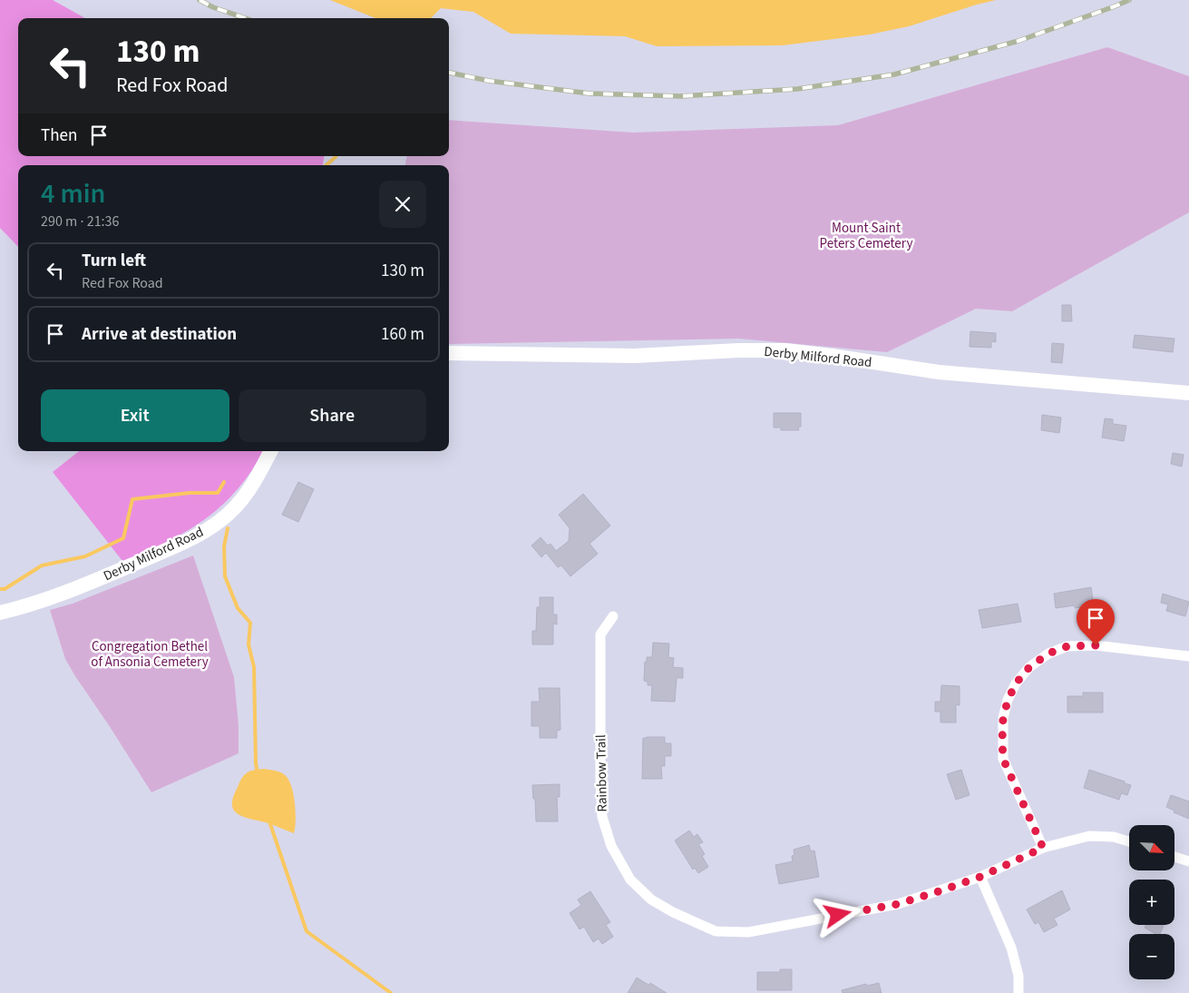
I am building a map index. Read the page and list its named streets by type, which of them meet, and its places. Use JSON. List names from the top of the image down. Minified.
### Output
{"streets":{"main road":["Derby Milford Road"],"street":["Rainbow Trail"]},"parks":["Mount Saint Peters Cemetery","Congregation Bethel of Ansonia Cemetery"],"north":"bottom right","page":{"turn":["130 m","Red Fox Road"],"then":"Then","heading":["4 min","290 m · 21:36"],"list":[{"name":"Turn left","note":"Red Fox Road","value":"130 m"},{"name":"Arrive at destination","value":"160 m"}],"buttons":["Exit","Share"],"map_buttons":["+","−"]}}
